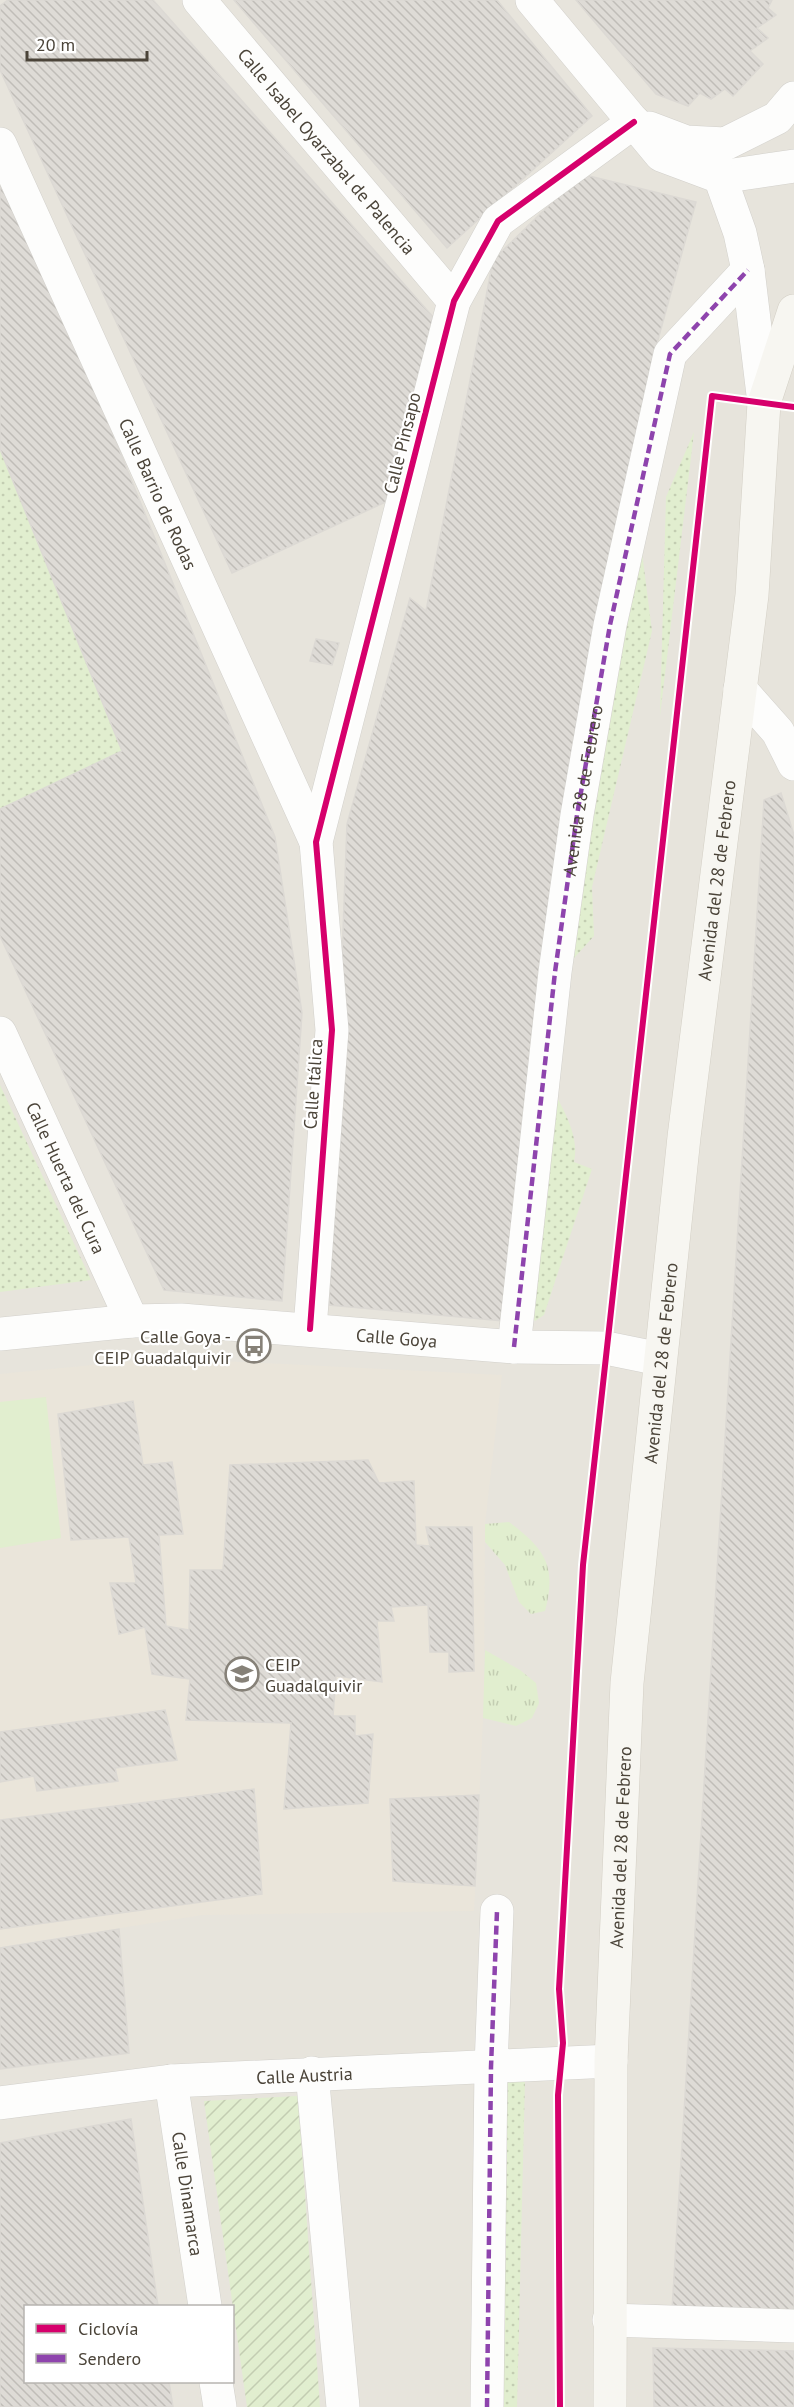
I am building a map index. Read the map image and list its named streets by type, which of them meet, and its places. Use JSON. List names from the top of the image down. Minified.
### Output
{"streets":{"main road":["Avenida del 28 de Febrero"],"street":["Calle Isabel Oyarzabal de Palencia","Calle Pinsapo","Calle Barrio de Rodas","Avenida 28 de Febrero","Calle Itálica","Calle Huerta del Cura","Calle Goya","Calle Austria","Calle Dinamarca"]},"crossings":[["Calle Isabel Oyarzabal de Palencia","Calle Pinsapo"],["Calle Pinsapo","Calle Barrio de Rodas"],["Calle Pinsapo","Calle Itálica"],["Calle Barrio de Rodas","Calle Itálica"],["Avenida 28 de Febrero","Calle Goya"],["Avenida del 28 de Febrero","Calle Goya"],["Avenida del 28 de Febrero","Calle Austria"],["Calle Itálica","Calle Goya"],["Calle Huerta del Cura","Calle Goya"],["Calle Austria","Calle Dinamarca"]],"places":{"bus stop":["Calle Goya - CEIP Guadalquivir"],"school or university":["CEIP Guadalquivir"]},"legend":["Ciclovía","Sendero"],"scale_bar":"20 m"}
